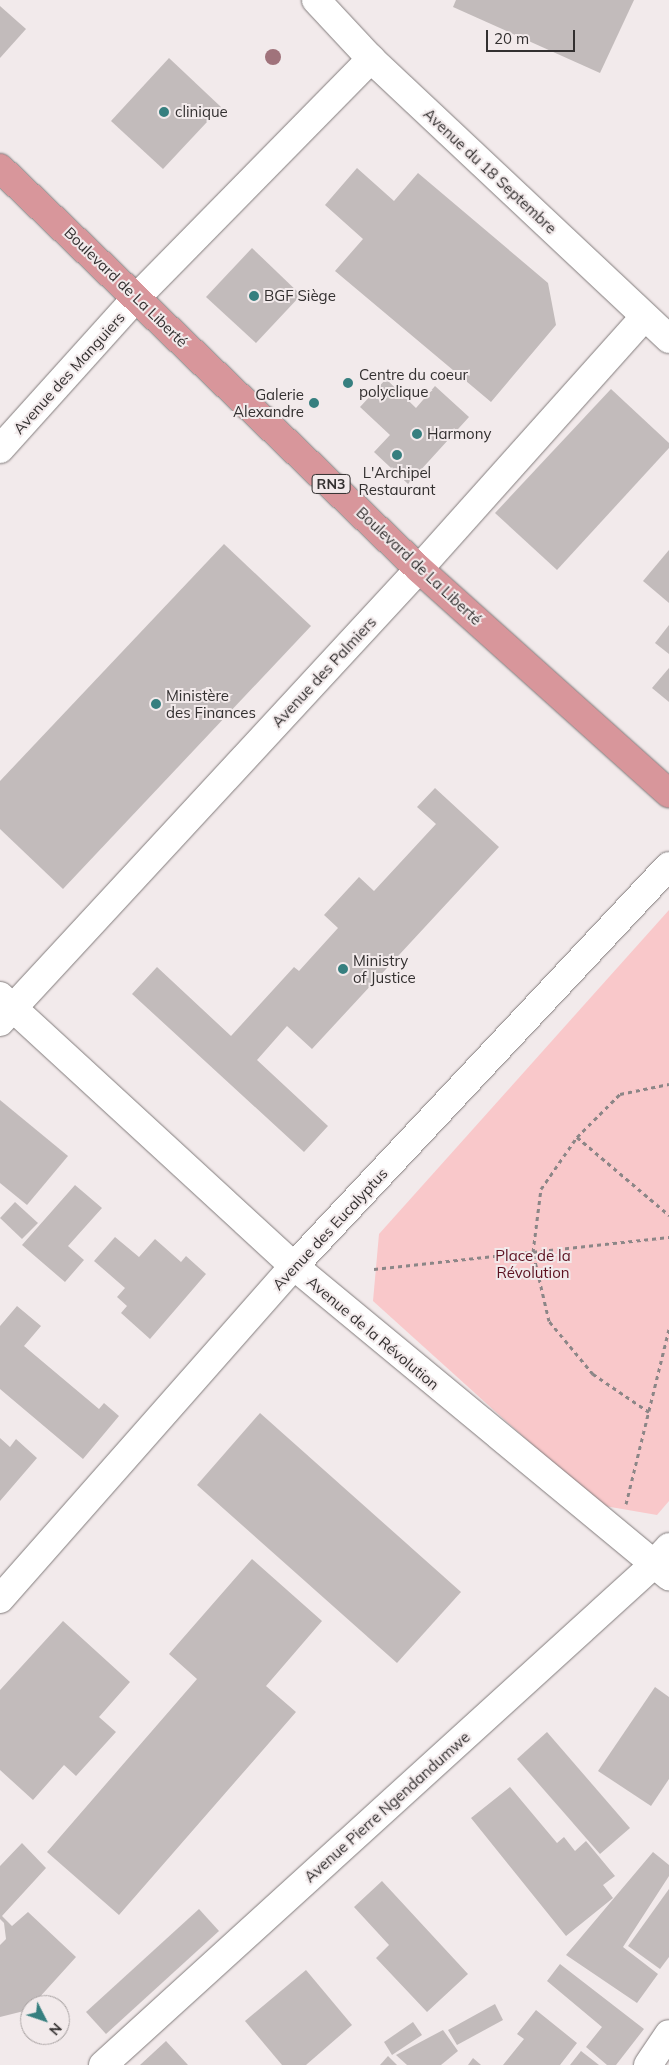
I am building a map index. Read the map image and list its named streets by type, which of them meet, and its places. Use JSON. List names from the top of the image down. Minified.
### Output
{"streets":{"highway":["Boulevard de La Liberté","RN3"],"street":["Avenue du 18 Septembre","Avenue des Manguiers","Avenue des Palmiers","Avenue des Eucalyptus","Avenue de la Révolution","Avenue Pierre Ngendandumwe"]},"crossings":[["Avenue du 18 Septembre","Avenue des Manguiers"],["Avenue du 18 Septembre","Avenue des Palmiers"],["Boulevard de La Liberté","Avenue des Manguiers"],["Boulevard de La Liberté","Avenue des Palmiers"],["Avenue des Palmiers","Avenue de la Révolution"],["Avenue des Eucalyptus","Avenue de la Révolution"],["Avenue de la Révolution","Avenue Pierre Ngendandumwe"]],"parks":["Place de la Révolution"],"places":["clinique","BGF Siège","Centre du coeur polyclique","Galerie Alexandre","Harmony","L'Archipel Restaurant","Ministère des Finances","Ministry of Justice"],"scale_bar":"20 m","north":"bottom right"}
